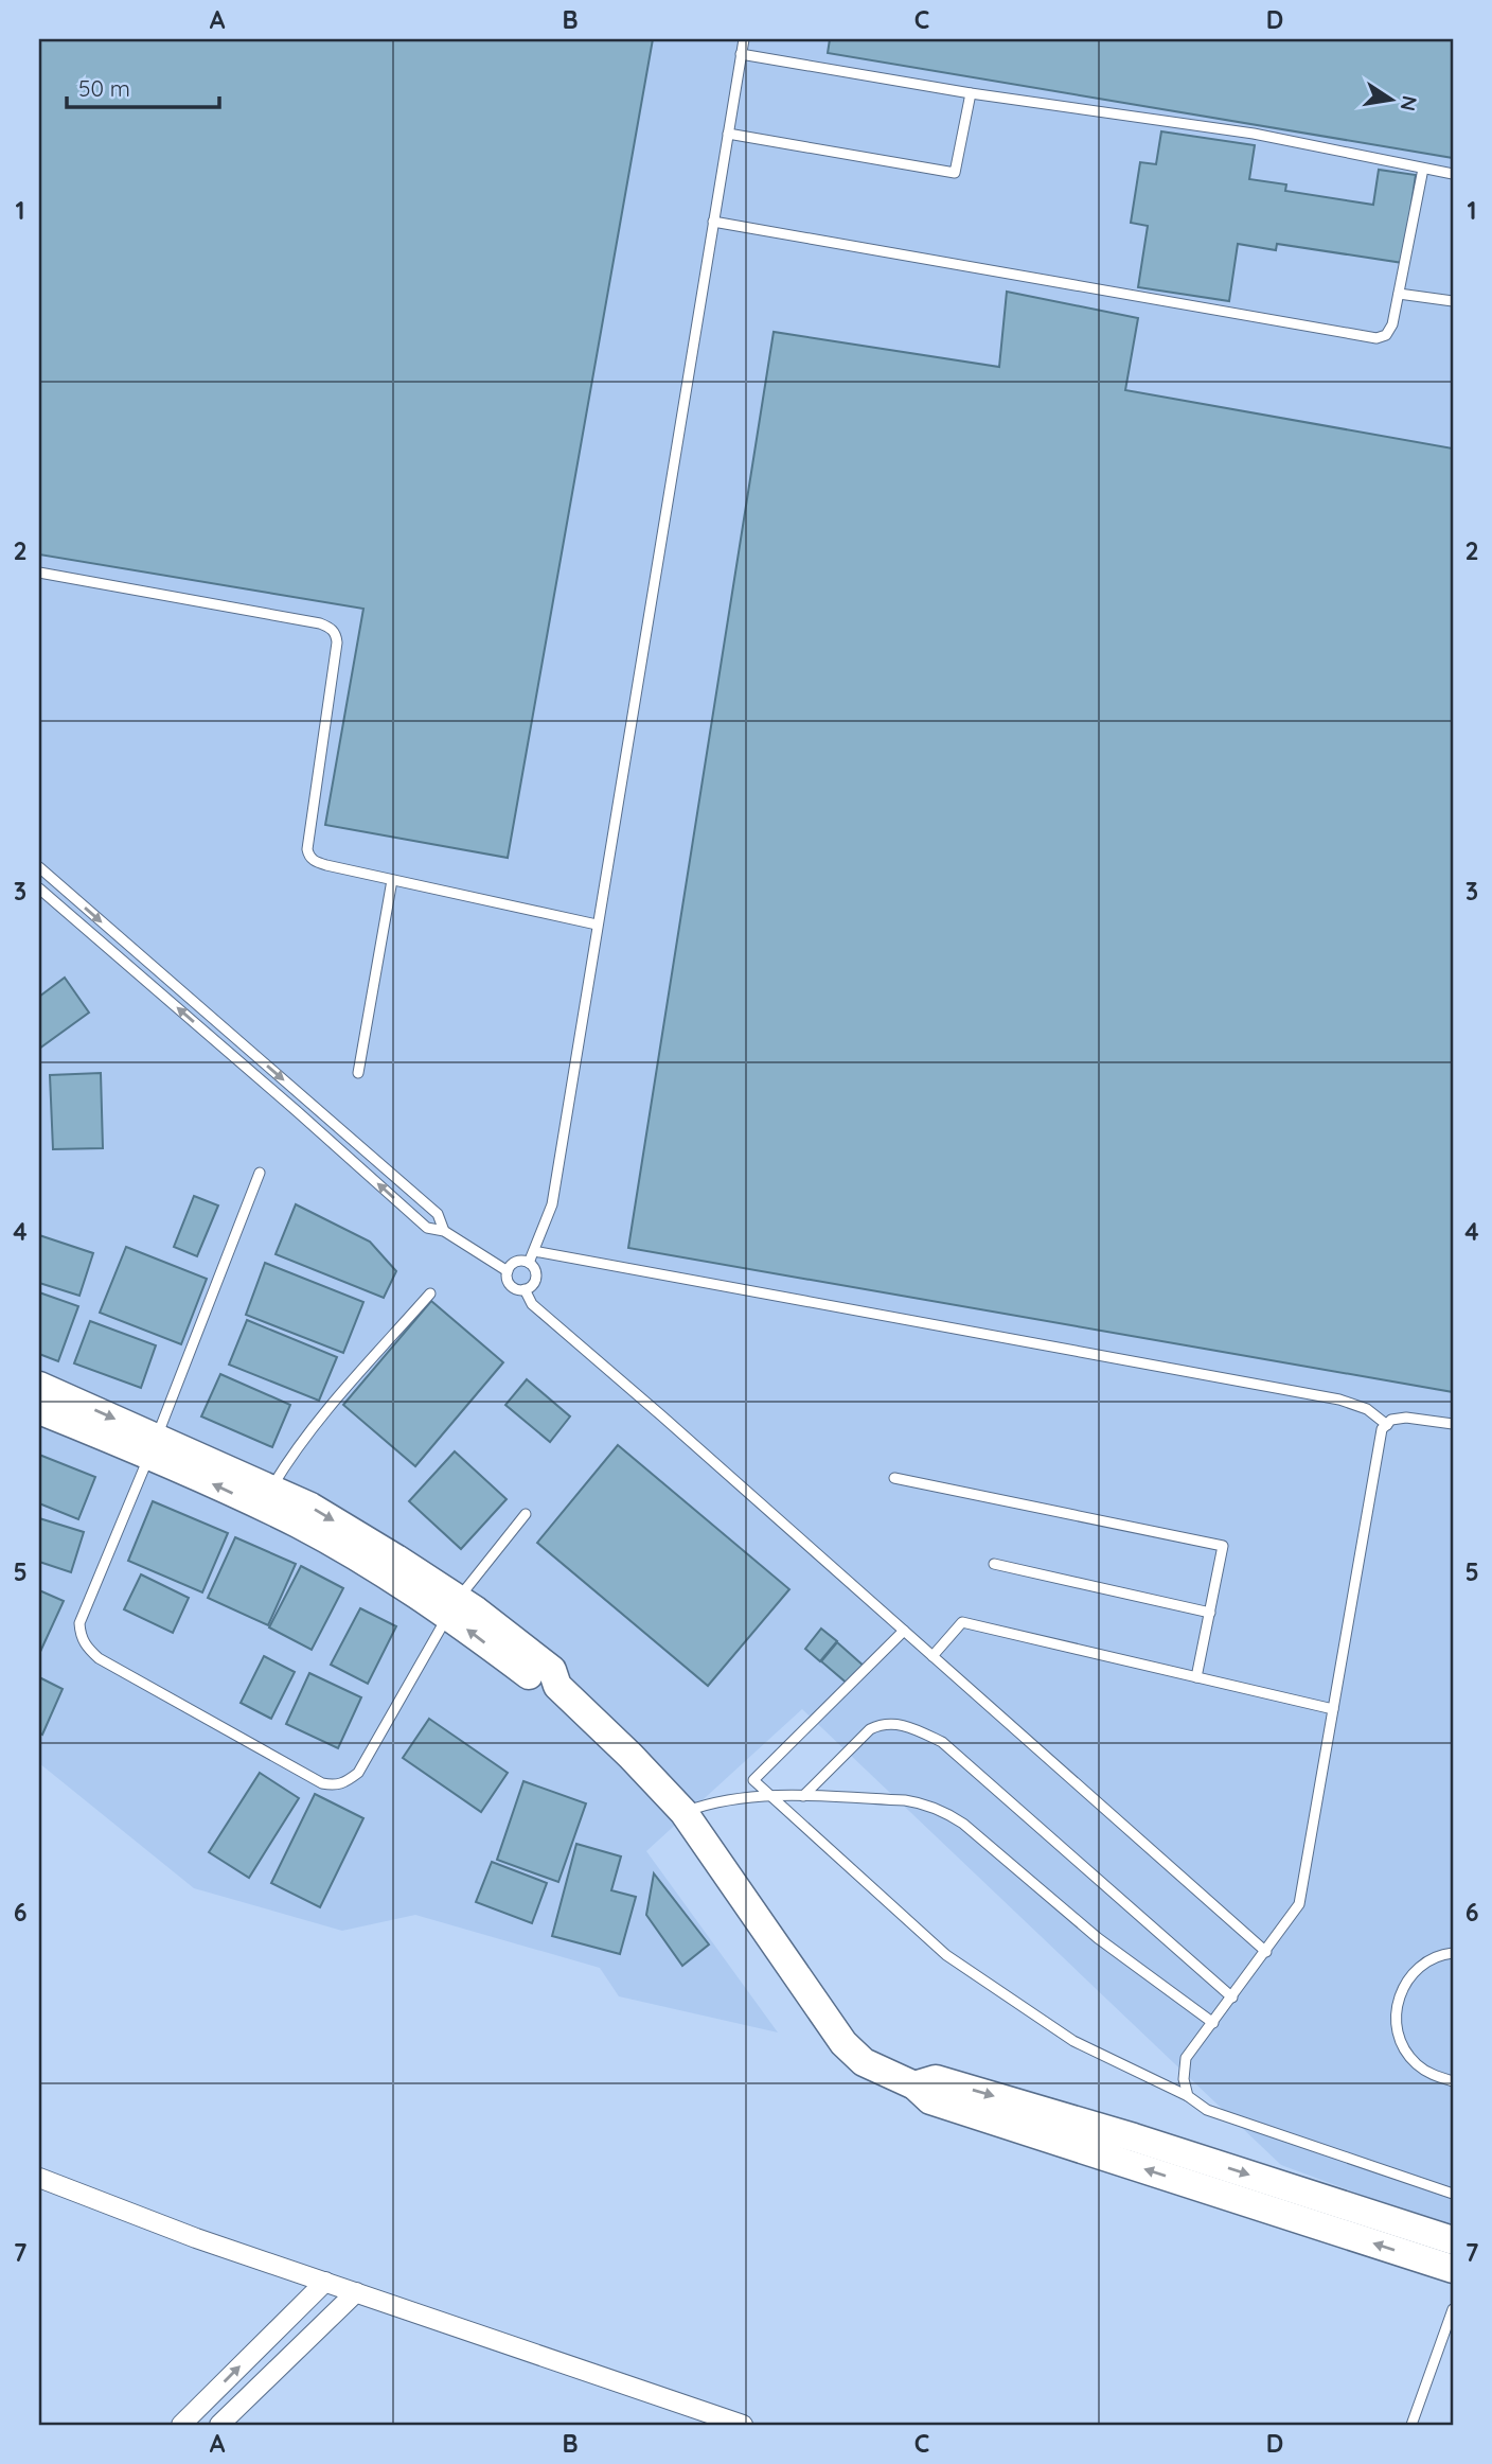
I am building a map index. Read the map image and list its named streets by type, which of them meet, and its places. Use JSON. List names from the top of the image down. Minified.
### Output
{"scale_bar":"50 m","north":"right","grid":{"columns":["A","B","C","D"],"rows":["1","2","3","4","5","6","7"]}}
